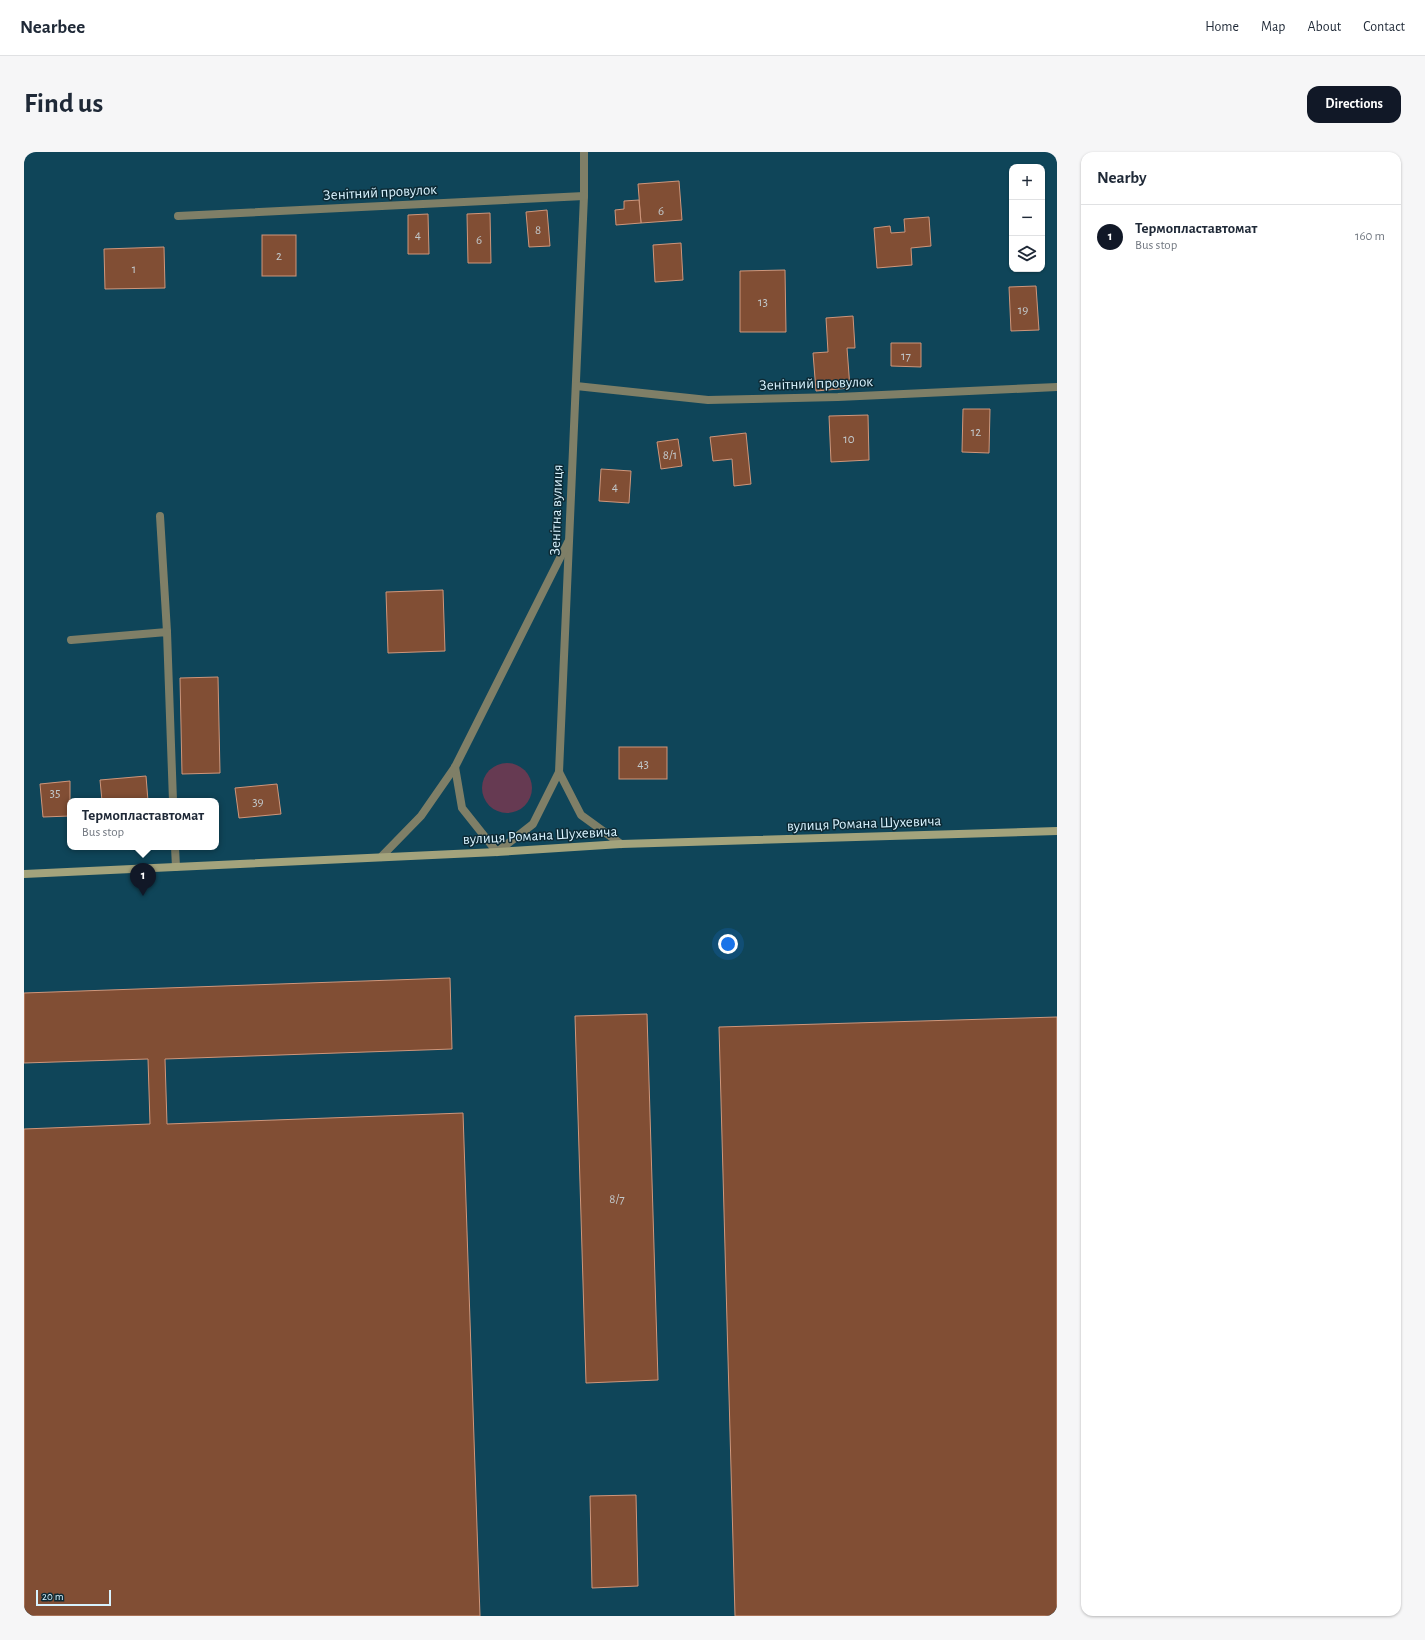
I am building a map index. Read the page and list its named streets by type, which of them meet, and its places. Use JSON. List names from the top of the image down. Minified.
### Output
{"streets":{"main road":["вулиця Романа Шухевича"],"street":["Зенітний провулок","Зенітна вулиця"]},"crossings":[["Зенітний провулок","Зенітна вулиця"],["Зенітна вулиця","вулиця Романа Шухевича"]],"house_numbers":["6","8","4","6","2","1","13","19","17","12","10","8/1","4","43","35","39","8/7"],"scale_bar":"20 m","page":{"header":"Nearbee","nav":["Home","Map","About","Contact"],"buttons":"Directions","title":"Find us","heading":"Nearby","map_buttons":["+","−"],"list":[{"mark":"1","name":"Термопластавтомат","note":"Bus stop","value":"160 m"}],"popup":["Термопластавтомат","Bus stop"],"pins":"1","scale":"20 m"}}
